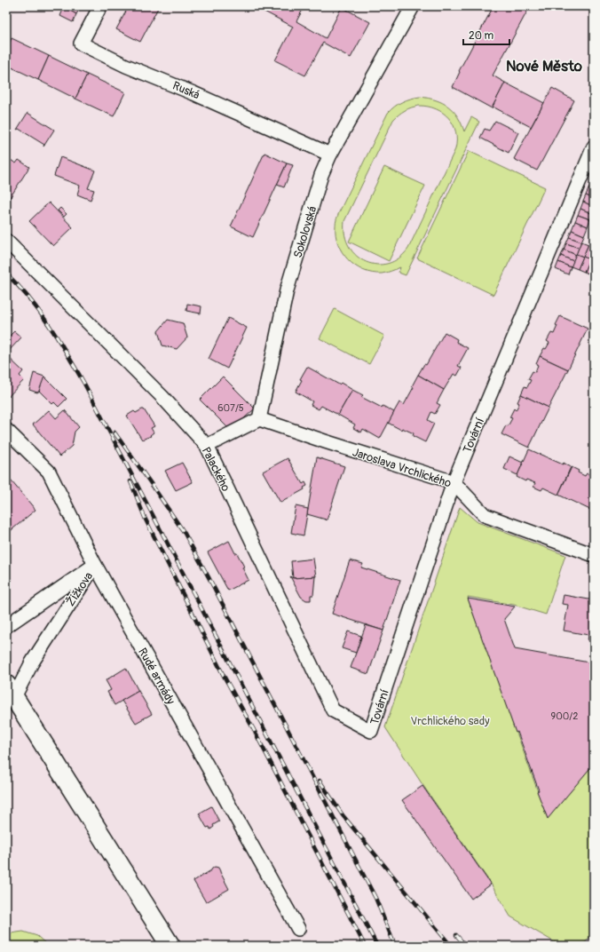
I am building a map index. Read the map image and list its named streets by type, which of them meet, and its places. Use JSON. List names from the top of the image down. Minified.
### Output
{"streets":{"street":["Ruská","Sokolovská","Tovární","Jaroslava Vrchlického","Palackého","Žižkova","Rudé armády"]},"crossings":[["Ruská","Sokolovská"],["Sokolovská","Jaroslava Vrchlického"],["Tovární","Jaroslava Vrchlického"],["Tovární","Palackého"],["Žižkova","Rudé armády"]],"districts":["Nové Město"],"parks":["Vrchlického sady"],"house_numbers":["607/5","900/2"],"scale_bar":"20 m"}
